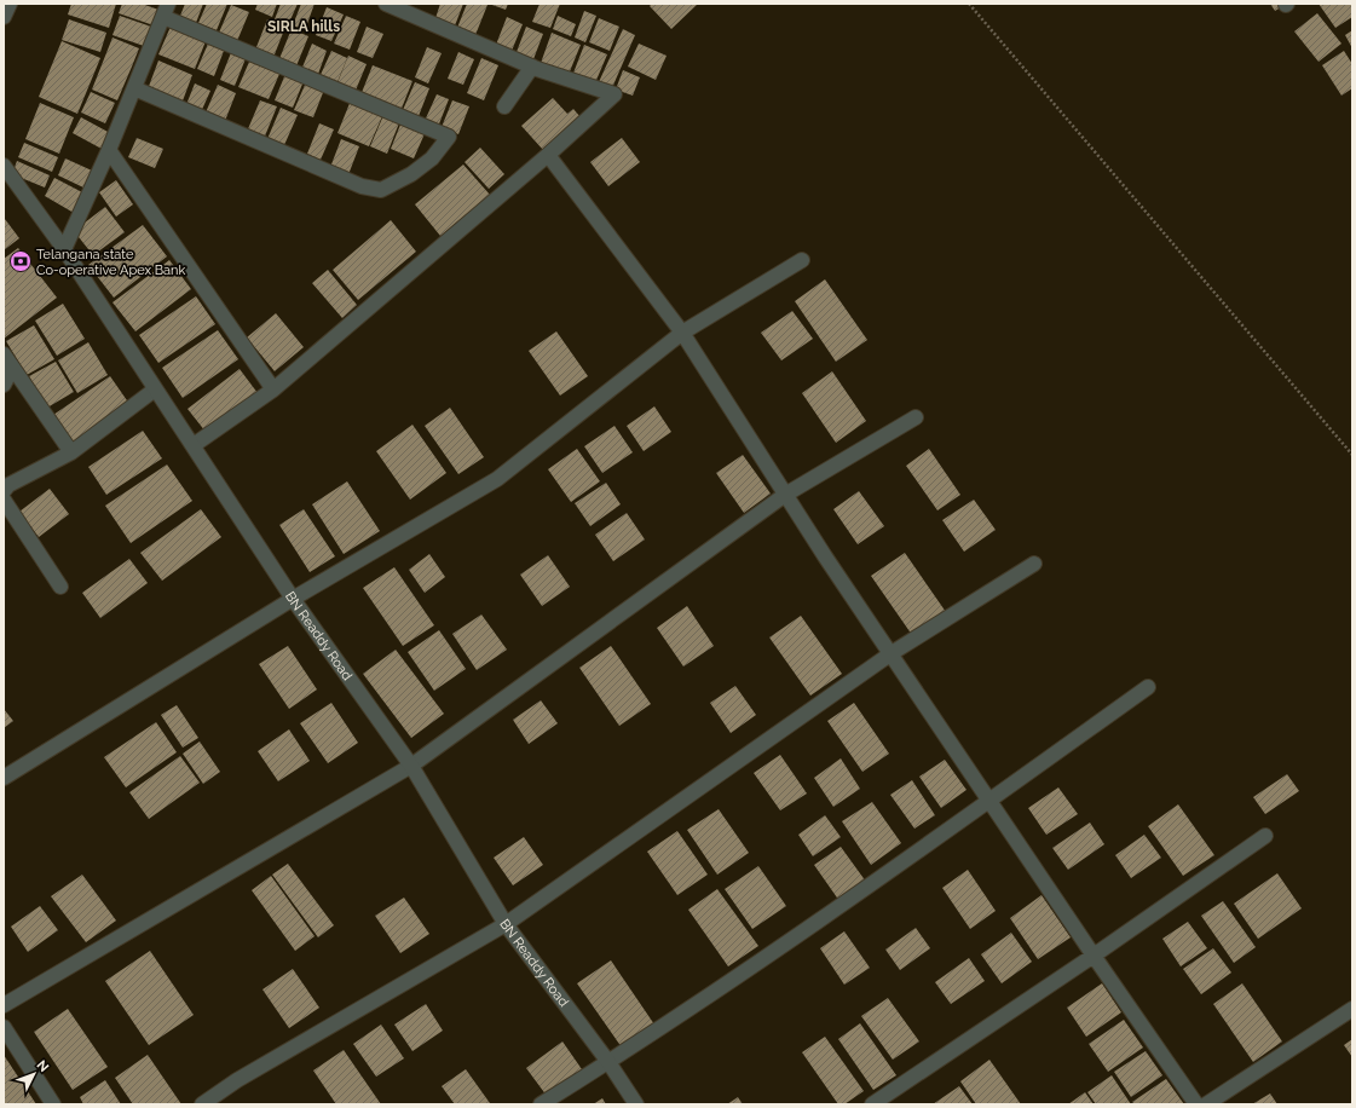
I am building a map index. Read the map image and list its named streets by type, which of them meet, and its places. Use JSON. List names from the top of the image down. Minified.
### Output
{"streets":{"street":["BN Readdy Road"]},"districts":["SIRLA hills"],"places":{"bank":["Telangana state Co-operative Apex Bank"]},"north":"top right"}
